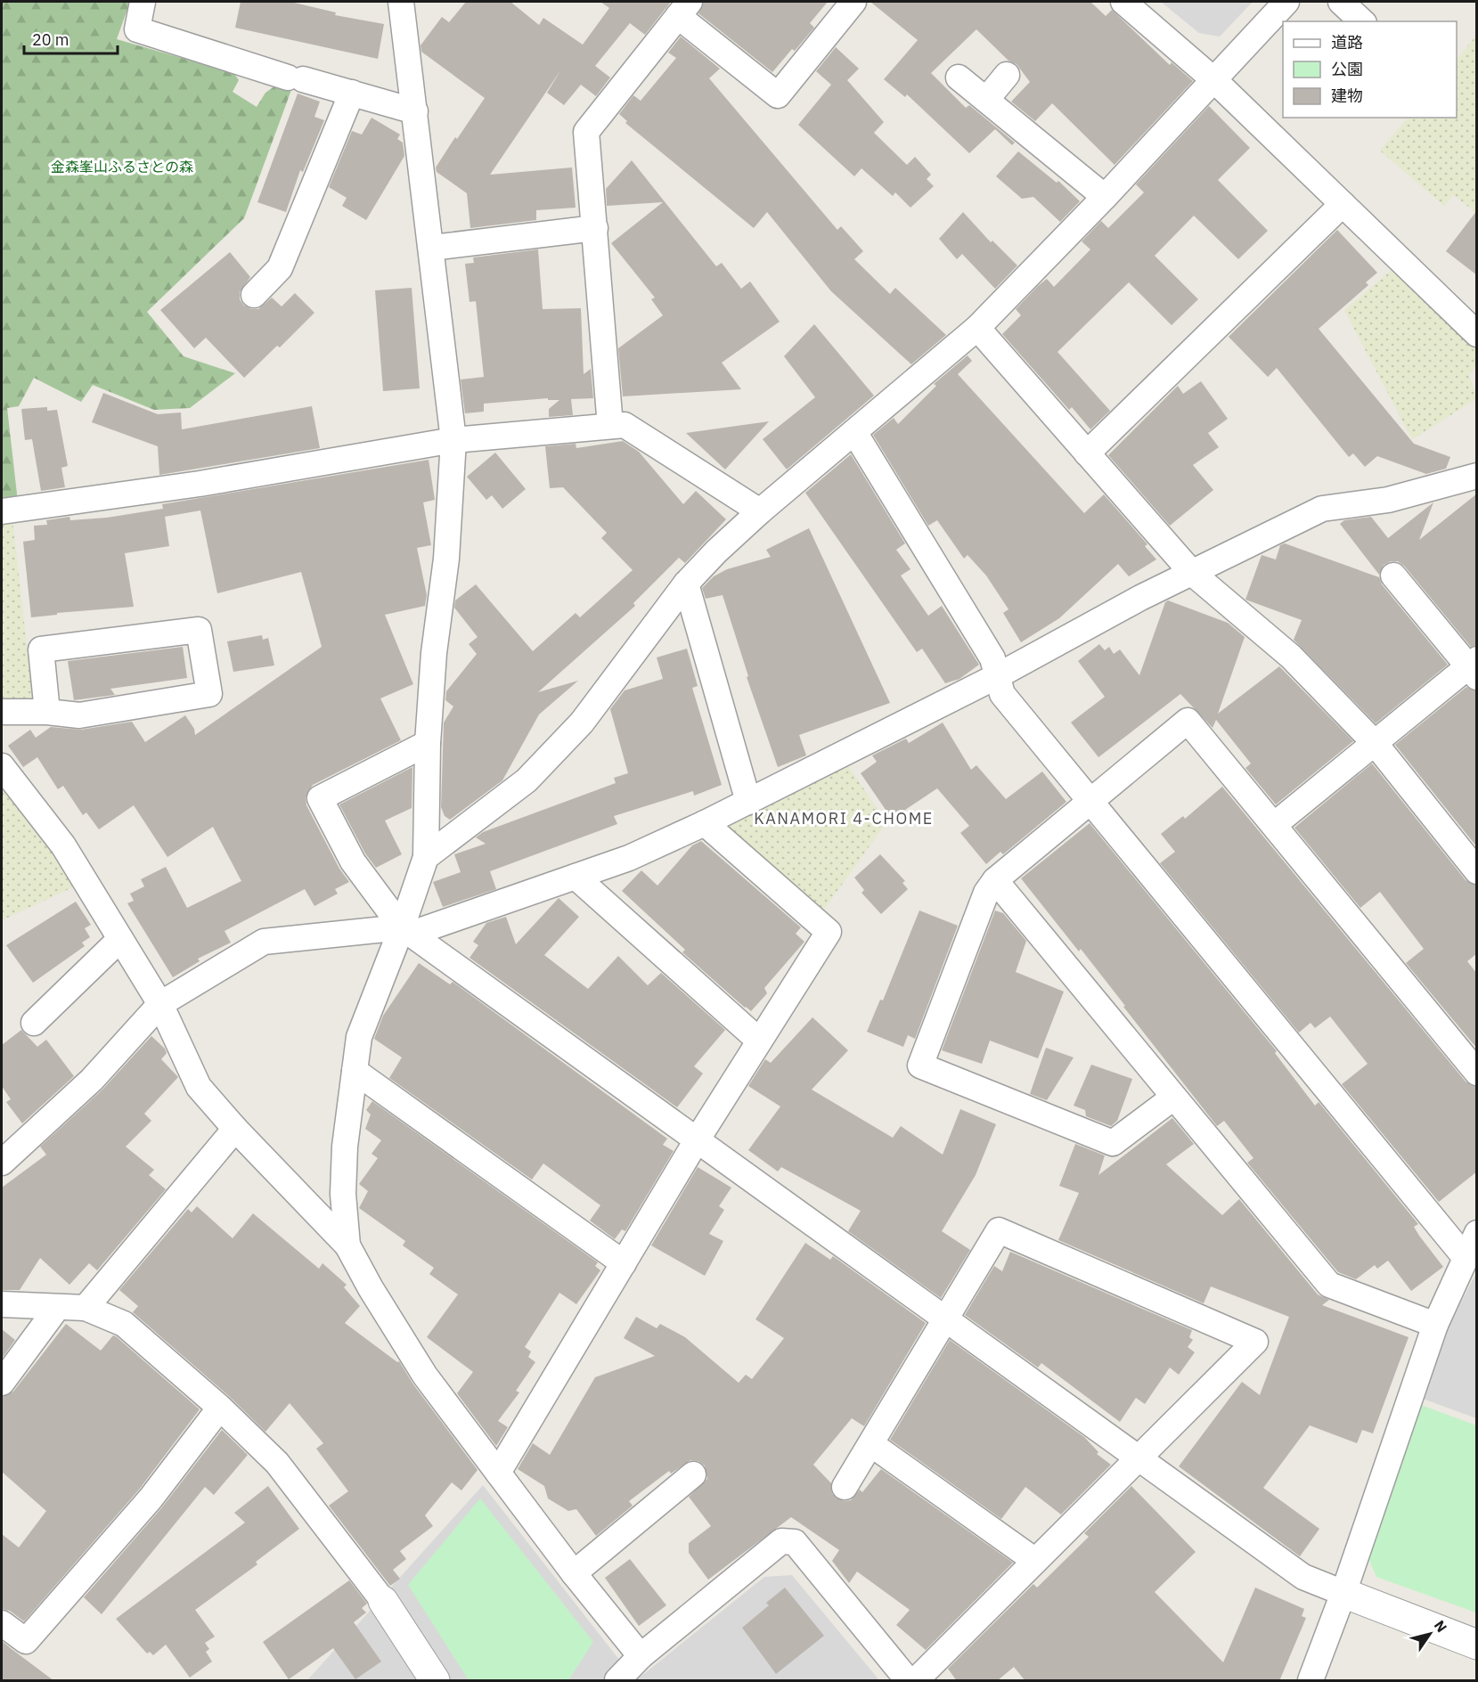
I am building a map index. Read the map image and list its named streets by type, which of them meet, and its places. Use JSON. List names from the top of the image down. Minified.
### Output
{"districts":["KANAMORI 4-CHOME"],"parks":["金森峯山ふるさとの森"],"legend":["道路","公園","建物"],"scale_bar":"20 m","north":"top right"}
